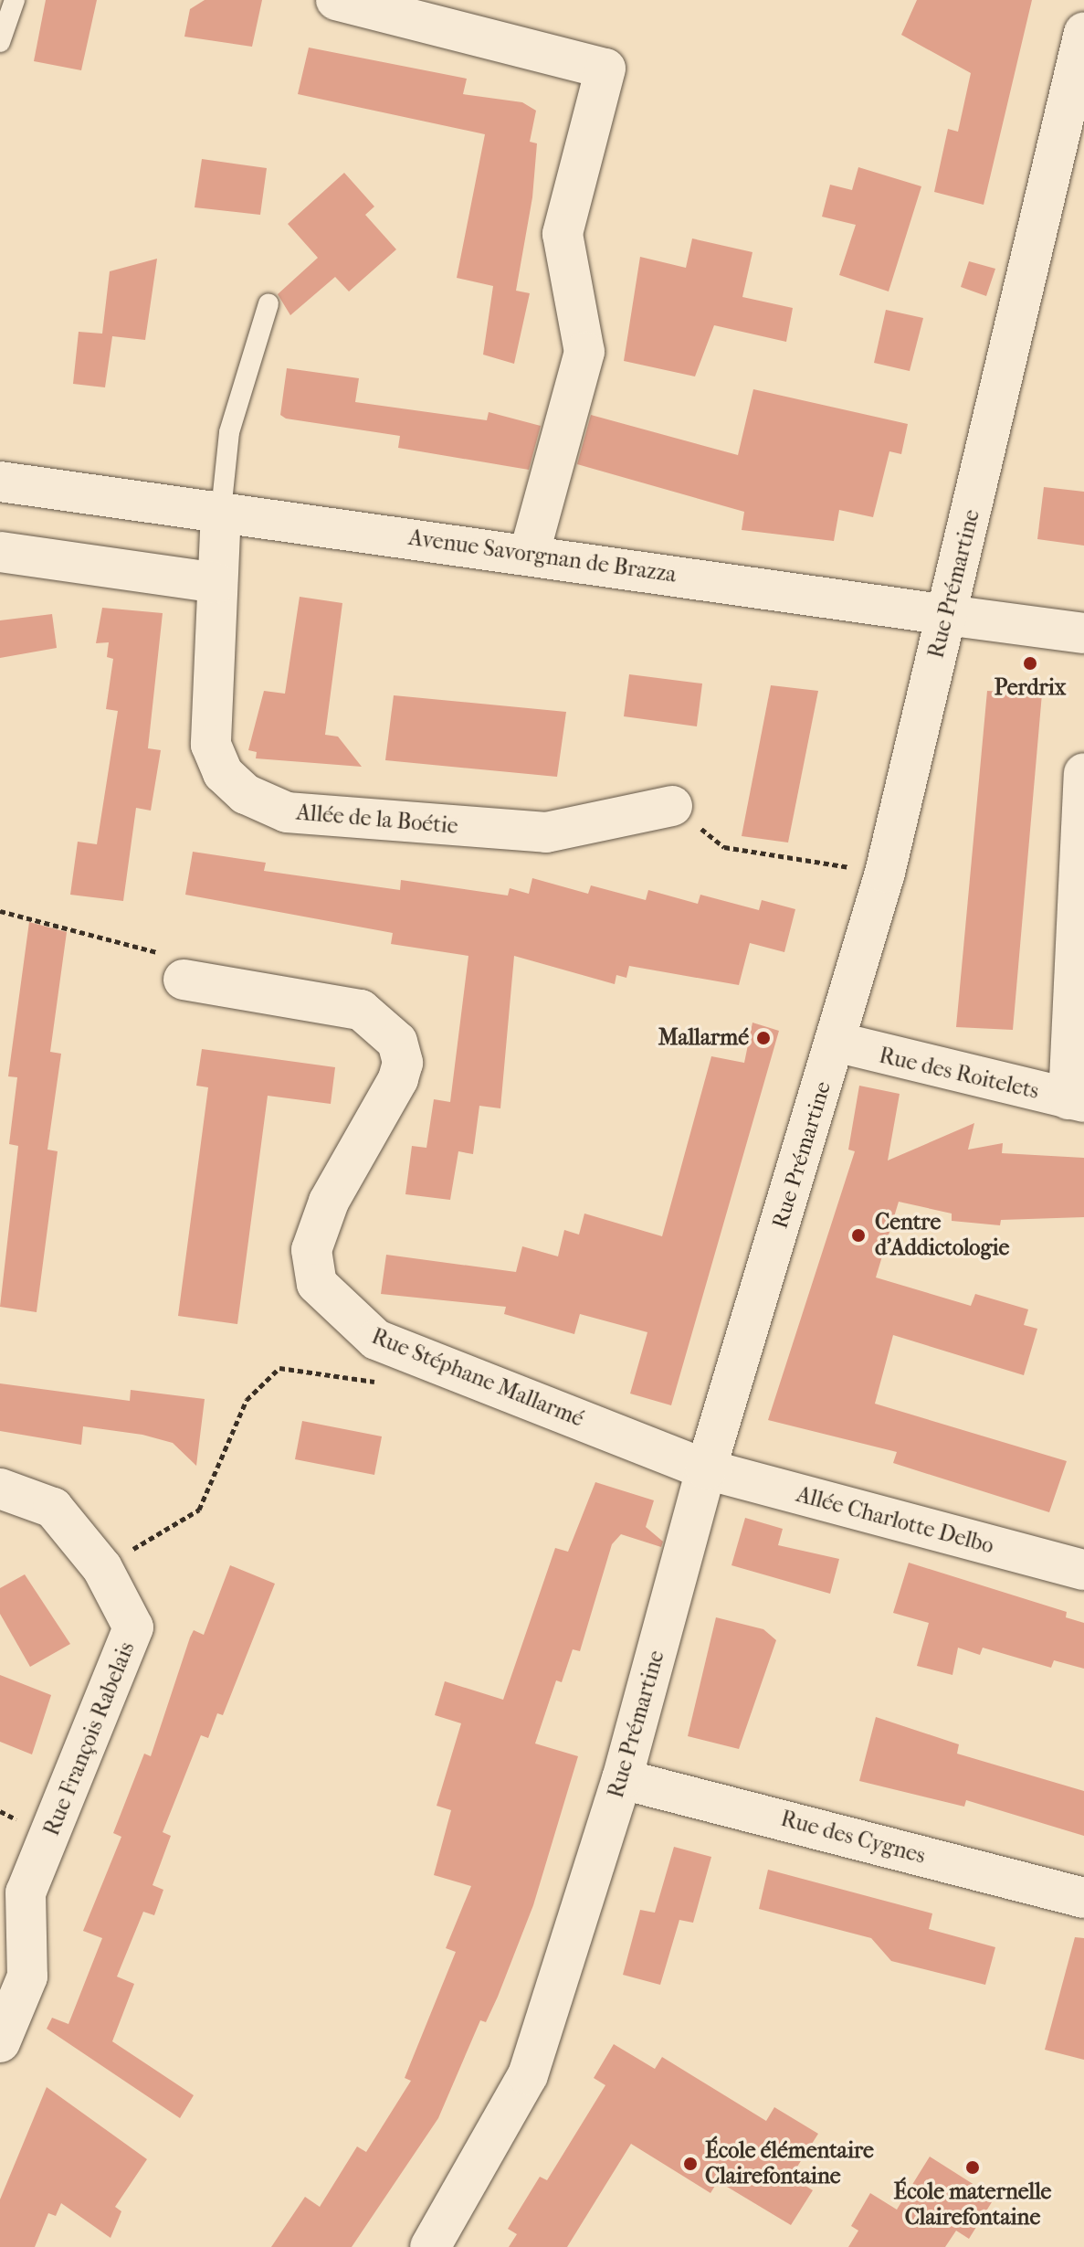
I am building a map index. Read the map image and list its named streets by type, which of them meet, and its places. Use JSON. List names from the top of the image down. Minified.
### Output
{"streets":{"street":["Avenue Savorgnan de Brazza","Rue Prémartine","Allée de la Boétie","Rue des Roitelets","Rue Stéphane Mallarmé","Allée Charlotte Delbo","Rue François Rabelais","Rue des Cygnes"]},"crossings":[["Avenue Savorgnan de Brazza","Rue Prémartine"],["Avenue Savorgnan de Brazza","Allée de la Boétie"],["Rue Prémartine","Rue des Roitelets"],["Rue Prémartine","Rue Stéphane Mallarmé"],["Rue Prémartine","Allée Charlotte Delbo"],["Rue Prémartine","Rue des Cygnes"],["Rue Stéphane Mallarmé","Allée Charlotte Delbo"]],"places":["Perdrix","Mallarmé","Centre d'Addictologie","École élémentaire Clairefontaine","École maternelle Clairefontaine"]}
